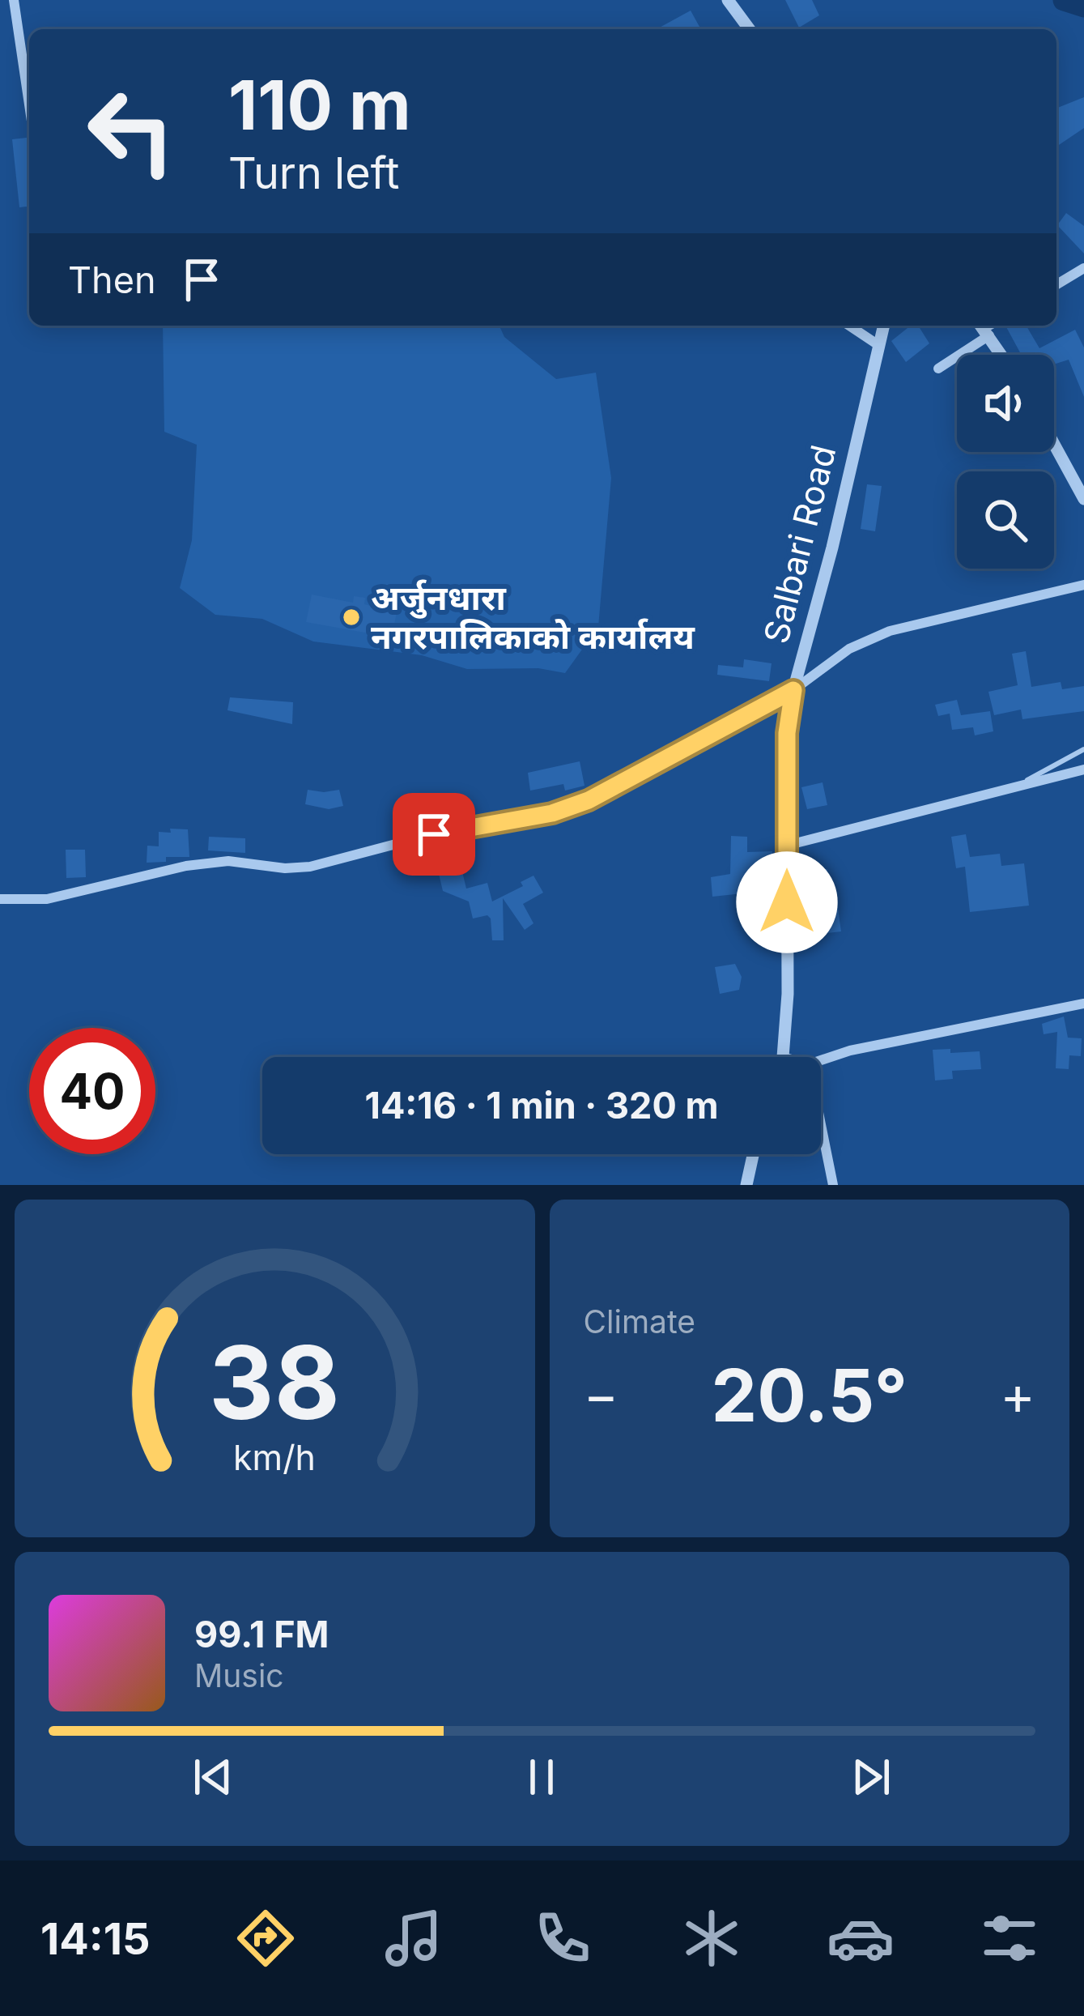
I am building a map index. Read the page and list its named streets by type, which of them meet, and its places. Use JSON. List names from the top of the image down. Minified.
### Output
{"streets":{"street":["Salbari Road"]},"places":["अर्जुनधारा नगरपालिकाको कार्यालय"],"page":{"turn":["110 m","Turn left"],"then":"Then","limit":"40","trip":"14:16 · 1 min · 320 m","tile":"Climate","heat":["−","20.5°","+"],"song":["99.1 FM","Music"],"tabs":"14:15","gauge":["38","km/h"]}}
